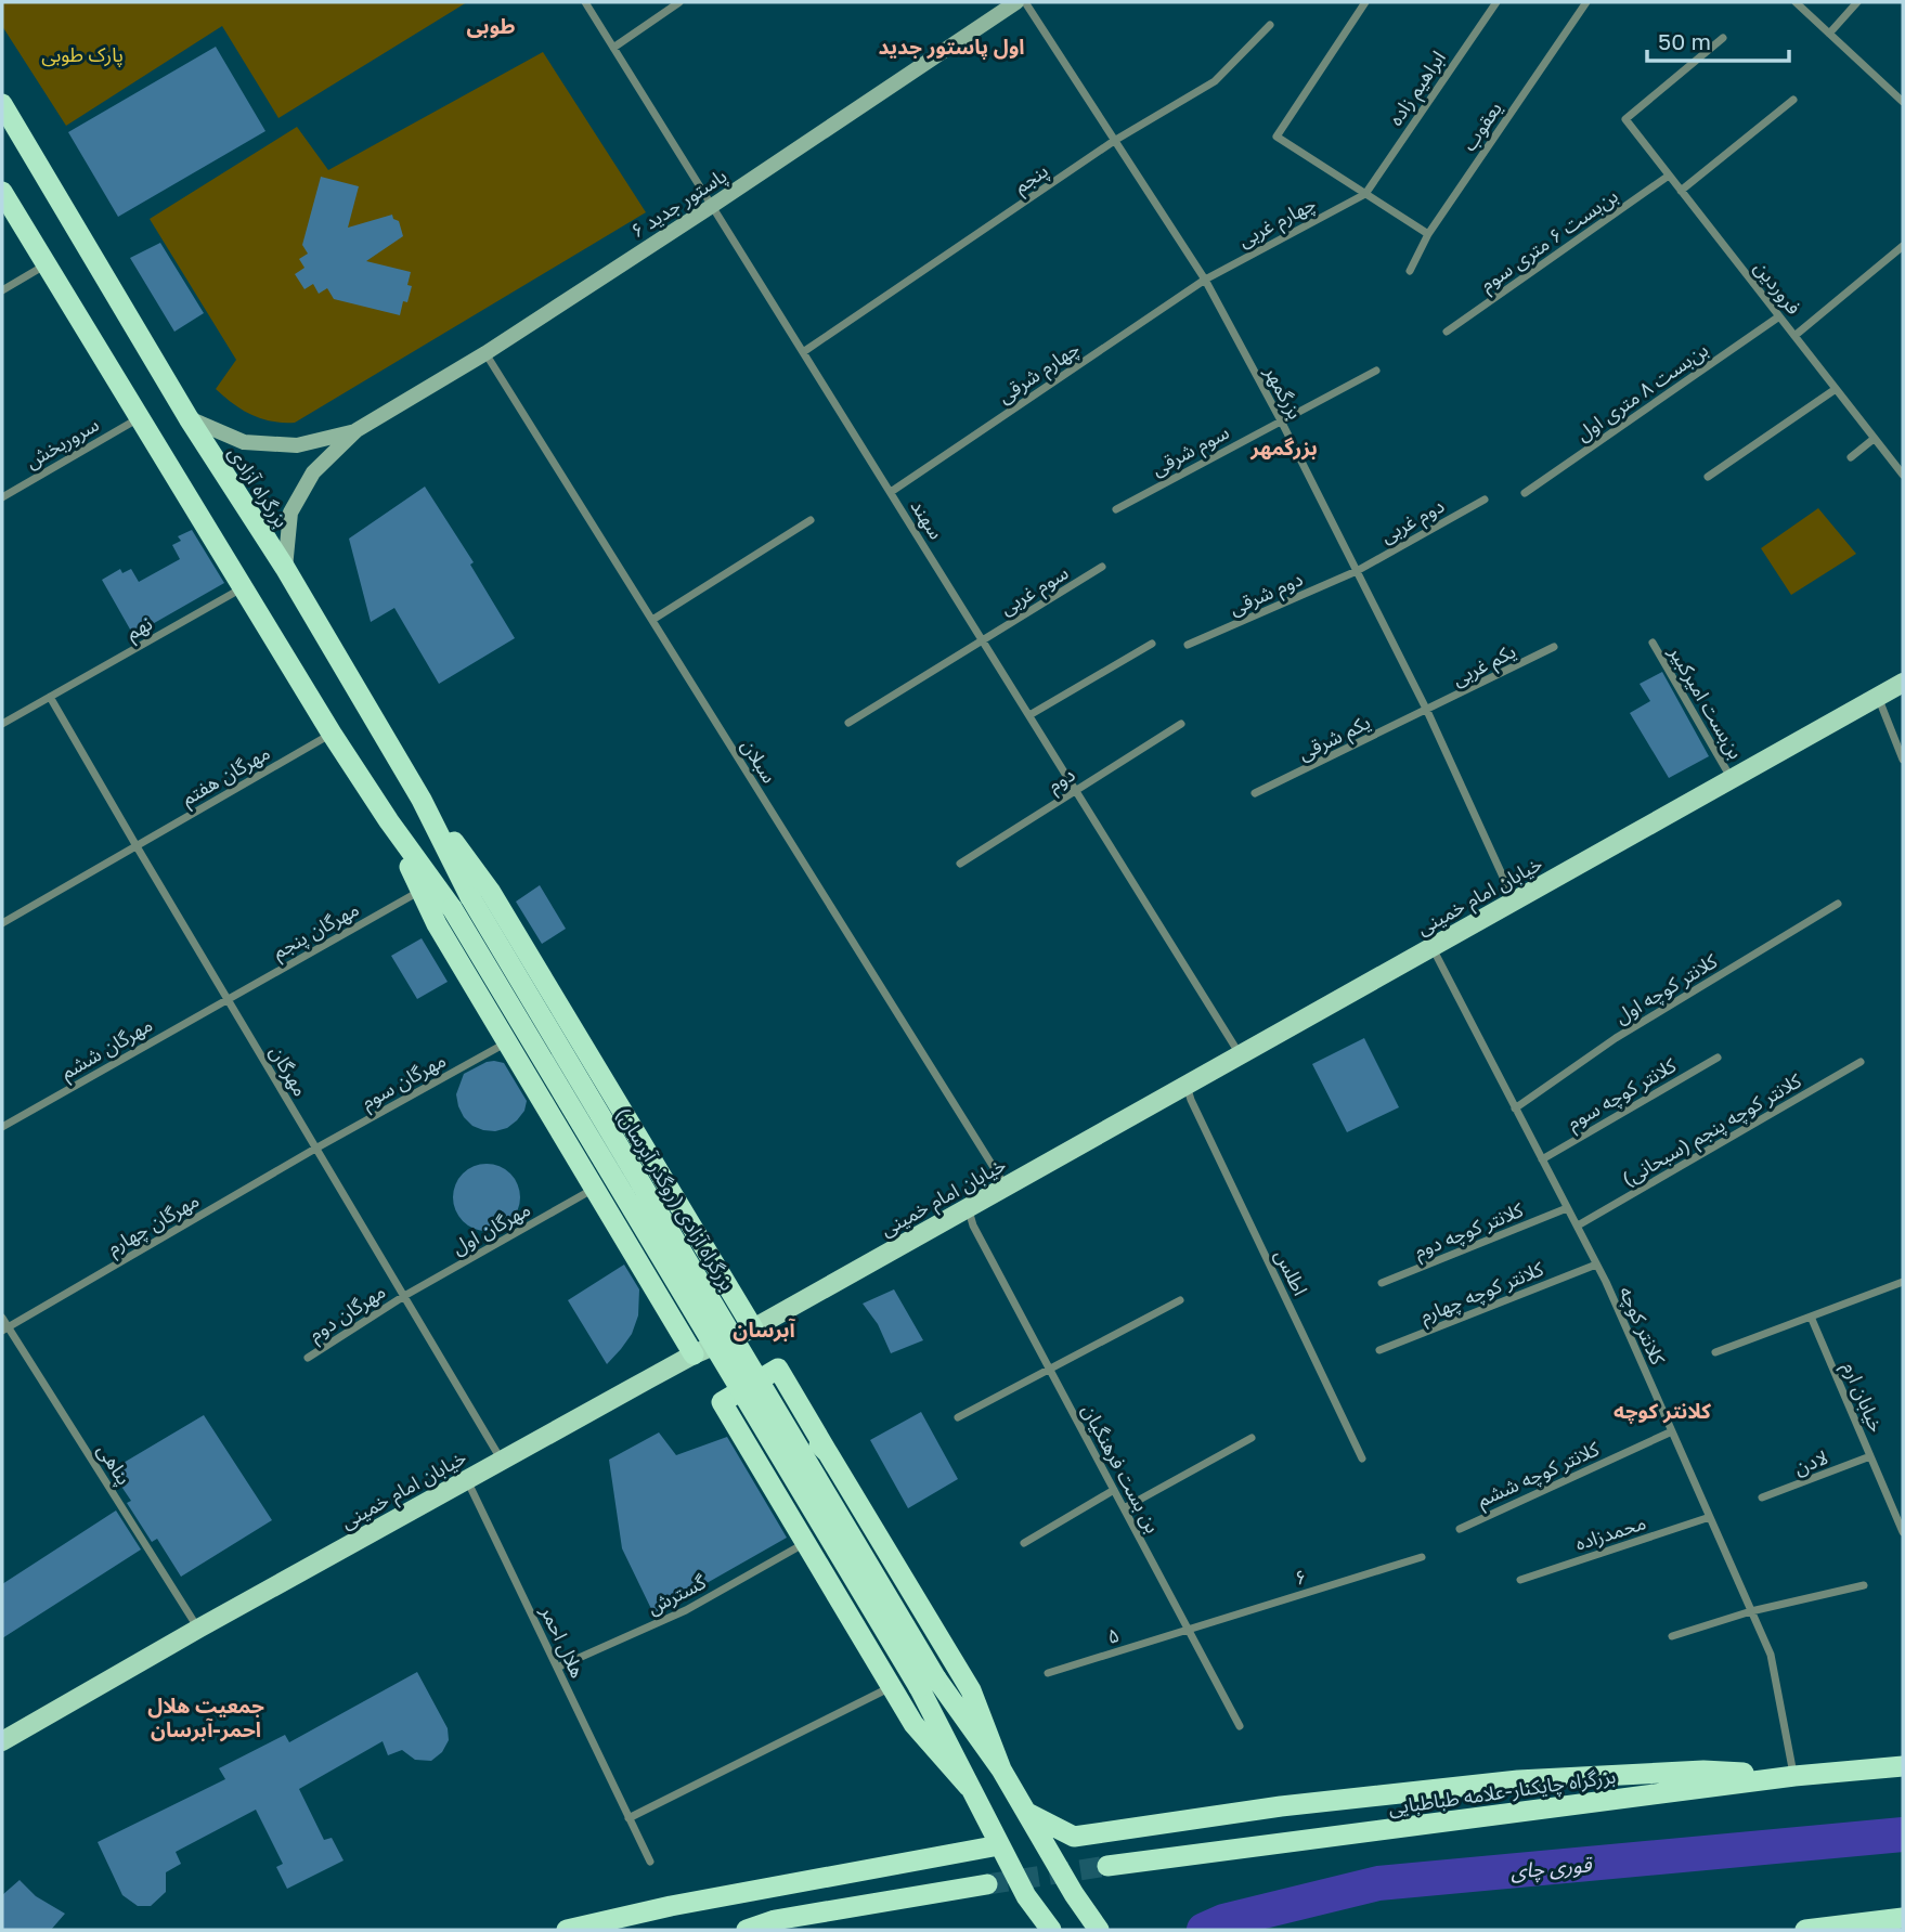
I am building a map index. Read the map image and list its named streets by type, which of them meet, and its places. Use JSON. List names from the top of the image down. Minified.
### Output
{"streets":{"highway":["بزرگراه آزادی","بزرگراه آزادی (روگذر آبرسان)","بزرگراه چایکنار-علامه طباطبایی"],"main road":["پاستور جدید ۶","خیابان امام خمینی"],"street":["ابراهیم زاده","یعقوب","پنجم","چهارم غربی","بن‌بست ۶ متری سوم","فروردین","چهارم شرقی","بن‌بست ۸ متری اول","بزرگمهر","سروربخش","سوم شرقی","سهند","دوم غربی","سوم غربی","دوم شرقی","نهم","یکم غربی","بن‌بست امیرکبیر","یکم شرقی","سبلان","مهرگان هفتم","دوم","مهرگان پنجم","کلانتر کوچه اول","مهرگان ششم","مهرگان","مهرگان سوم","کلانتر کوچه سوم","کلانتر کوچه پنجم (سبحانی)","مهرگان چهارم","مهرگان اول","کلانتر کوچه دوم","اطلس","کلانتر کوچه چهارم","مهرگان دوم","کلانتر کوچه","خیابان ارم","لادن","پناهی","بن بست فرهنگیان","کلانتر کوچه ششم","محمدزاده","۶","گسترش","۵","هلال احمر"]},"crossings":[["ابراهیم زاده","چهارم غربی"],["پنجم","بزرگمهر"],["پنجم","سهند"],["پاستور جدید ۶","بزرگراه آزادی"],["پاستور جدید ۶","سهند"],["پاستور جدید ۶","سبلان"],["چهارم غربی","چهارم شرقی"],["چهارم غربی","بزرگمهر"],["بن‌بست ۶ متری سوم","فروردین"],["فروردین","بن‌بست ۸ متری اول"],["چهارم شرقی","بزرگمهر"],["چهارم شرقی","سهند"],["بزرگمهر","سوم شرقی"],["بزرگمهر","دوم غربی"],["بزرگمهر","دوم شرقی"],["بزرگمهر","یکم غربی"],["بزرگمهر","یکم شرقی"],["بزرگمهر","خیابان امام خمینی"],["بزرگراه آزادی","بزرگراه آزادی (روگذر آبرسان)"],["سهند","سوم غربی"],["سهند","دوم"],["سهند","خیابان امام خمینی"],["دوم غربی","دوم شرقی"],["نهم","مهرگان"],["یکم غربی","یکم شرقی"],["بن‌بست امیرکبیر","خیابان امام خمینی"],["سبلان","خیابان امام خمینی"],["مهرگان هفتم","مهرگان"],["خیابان امام خمینی","مهرگان"],["خیابان امام خمینی","اطلس"],["خیابان امام خمینی","کلانتر کوچه"],["خیابان امام خمینی","پناهی"],["خیابان امام خمینی","بن بست فرهنگیان"],["خیابان امام خمینی","هلال احمر"],["مهرگان پنجم","مهرگان ششم"],["مهرگان پنجم","مهرگان"],["کلانتر کوچه اول","کلانتر کوچه"],["مهرگان ششم","مهرگان"],["مهرگان","مهرگان سوم"],["مهرگان","مهرگان چهارم"],["مهرگان","مهرگان اول"],["مهرگان","مهرگان دوم"],["مهرگان سوم","مهرگان چهارم"],["کلانتر کوچه سوم","کلانتر کوچه"],["کلانتر کوچه پنجم (سبحانی)","کلانتر کوچه"],["مهرگان چهارم","پناهی"],["مهرگان اول","مهرگان دوم"],["کلانتر کوچه دوم","کلانتر کوچه"],["کلانتر کوچه چهارم","کلانتر کوچه"],["کلانتر کوچه","کلانتر کوچه ششم"],["کلانتر کوچه","محمدزاده"],["کلانتر کوچه","بزرگراه چایکنار-علامه طباطبایی"],["خیابان ارم","لادن"],["بن بست فرهنگیان","۶"],["بن بست فرهنگیان","۵"],["۶","۵"],["گسترش","هلال احمر"]],"districts":["طوبی","اول پاستور جدید","بزرگمهر","آبرسان","کلانتر کوچه","جمعیت هلال احمر-آبرسان"],"water":["قوری چای"],"parks":["پارک طوبی"],"scale_bar":"50 m"}
